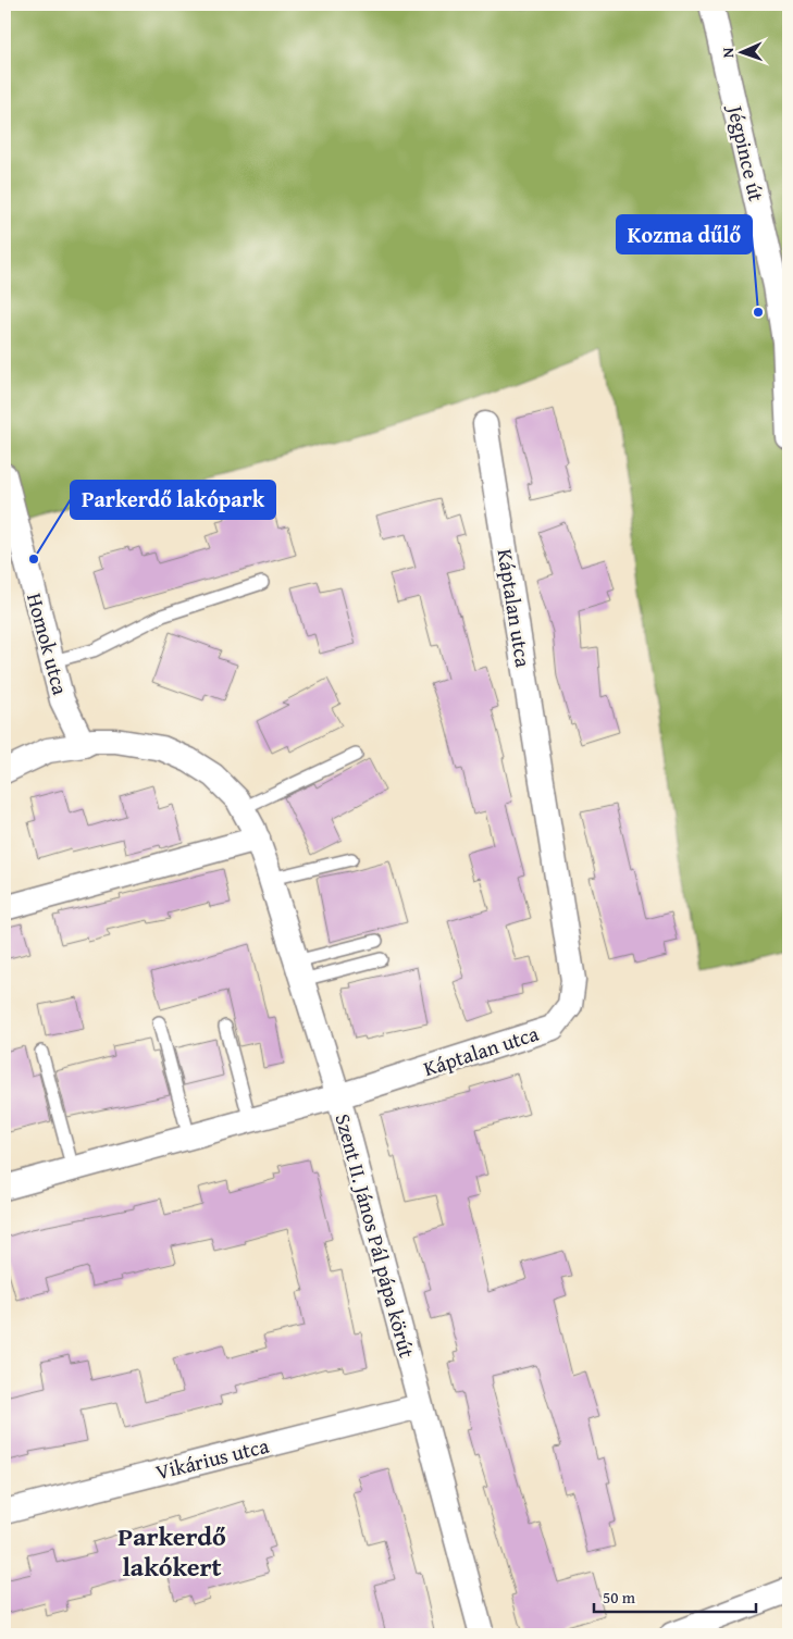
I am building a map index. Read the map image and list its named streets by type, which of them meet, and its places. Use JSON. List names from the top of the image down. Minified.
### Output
{"streets":{"street":["Jégpince út","Káptalan utca","Homok utca","Szent II. János Pál pápa körút","Vikárius utca"]},"crossings":[["Káptalan utca","Szent II. János Pál pápa körút"],["Homok utca","Szent II. János Pál pápa körút"],["Szent II. János Pál pápa körút","Vikárius utca"]],"districts":["Parkerdő lakókert"],"places":["Kozma dűlő","Parkerdő lakópark"],"scale_bar":"50 m","north":"left"}
